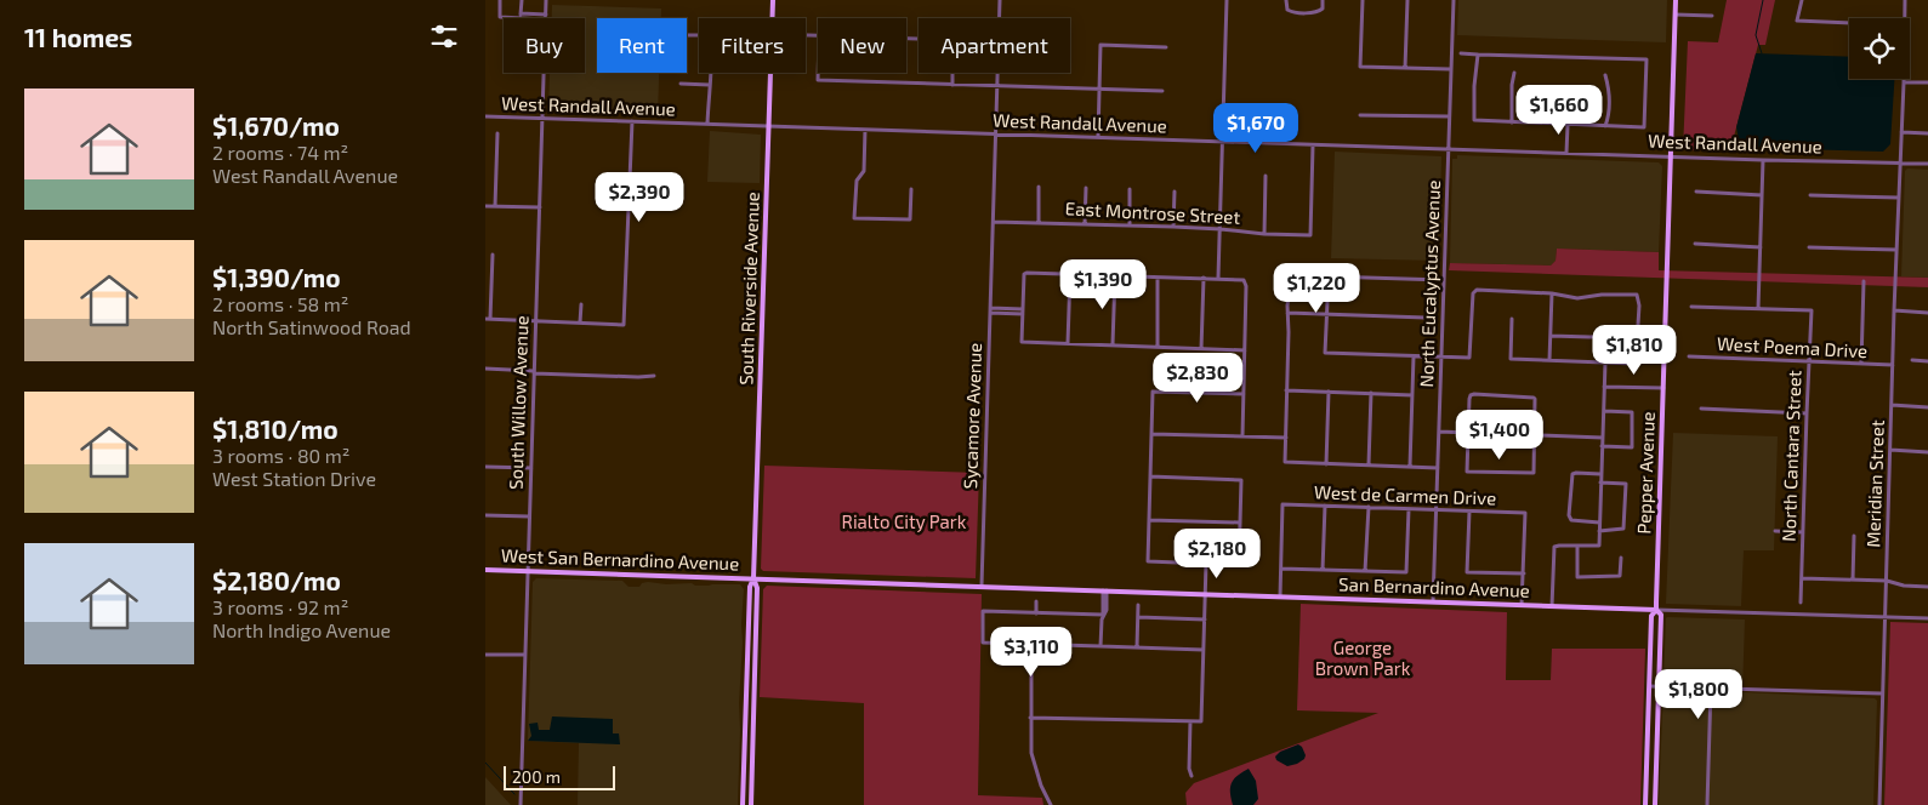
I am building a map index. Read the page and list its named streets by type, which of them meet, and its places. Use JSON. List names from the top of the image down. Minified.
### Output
{"streets":{"main road":["South Riverside Avenue","Pepper Avenue","West San Bernardino Avenue","San Bernardino Avenue"],"street":["West Randall Avenue","East Montrose Street","North Eucalyptus Avenue","West Poema Drive","South Willow Avenue","Sycamore Avenue","North Cantara Street","Meridian Street","West de Carmen Drive"]},"crossings":[["West Randall Avenue","East Montrose Street"],["West Randall Avenue","North Eucalyptus Avenue"],["West Randall Avenue","South Riverside Avenue"],["West Randall Avenue","South Willow Avenue"],["West Randall Avenue","Sycamore Avenue"],["West Randall Avenue","Pepper Avenue"],["West Randall Avenue","Meridian Street"],["East Montrose Street","Sycamore Avenue"],["North Eucalyptus Avenue","West de Carmen Drive"],["North Eucalyptus Avenue","San Bernardino Avenue"],["South Riverside Avenue","West San Bernardino Avenue"],["West Poema Drive","North Cantara Street"],["West Poema Drive","Meridian Street"],["South Willow Avenue","West San Bernardino Avenue"],["Sycamore Avenue","West San Bernardino Avenue"],["Sycamore Avenue","San Bernardino Avenue"],["Pepper Avenue","San Bernardino Avenue"],["Meridian Street","San Bernardino Avenue"],["West San Bernardino Avenue","San Bernardino Avenue"]],"parks":["Rialto City Park","George Brown Park"],"scale_bar":"200 m","page":{"heading":"11 homes","chip":["Buy","Rent","Filters","New","Apartment"],"list":[{"name":"$1,670/mo","note":"2 rooms · 74 m² · West Randall Avenue"},{"name":"$1,390/mo","note":"2 rooms · 58 m² · North Satinwood Road"},{"name":"$1,810/mo","note":"3 rooms · 80 m² · West Station Drive"},{"name":"$2,180/mo","note":"3 rooms · 92 m² · North Indigo Avenue"}],"price":["$1,660","$1,670","$2,390","$1,390","$1,220","$1,810","$2,830","$1,400","$2,180","$3,110","$1,800"],"scale":"200 m"}}
